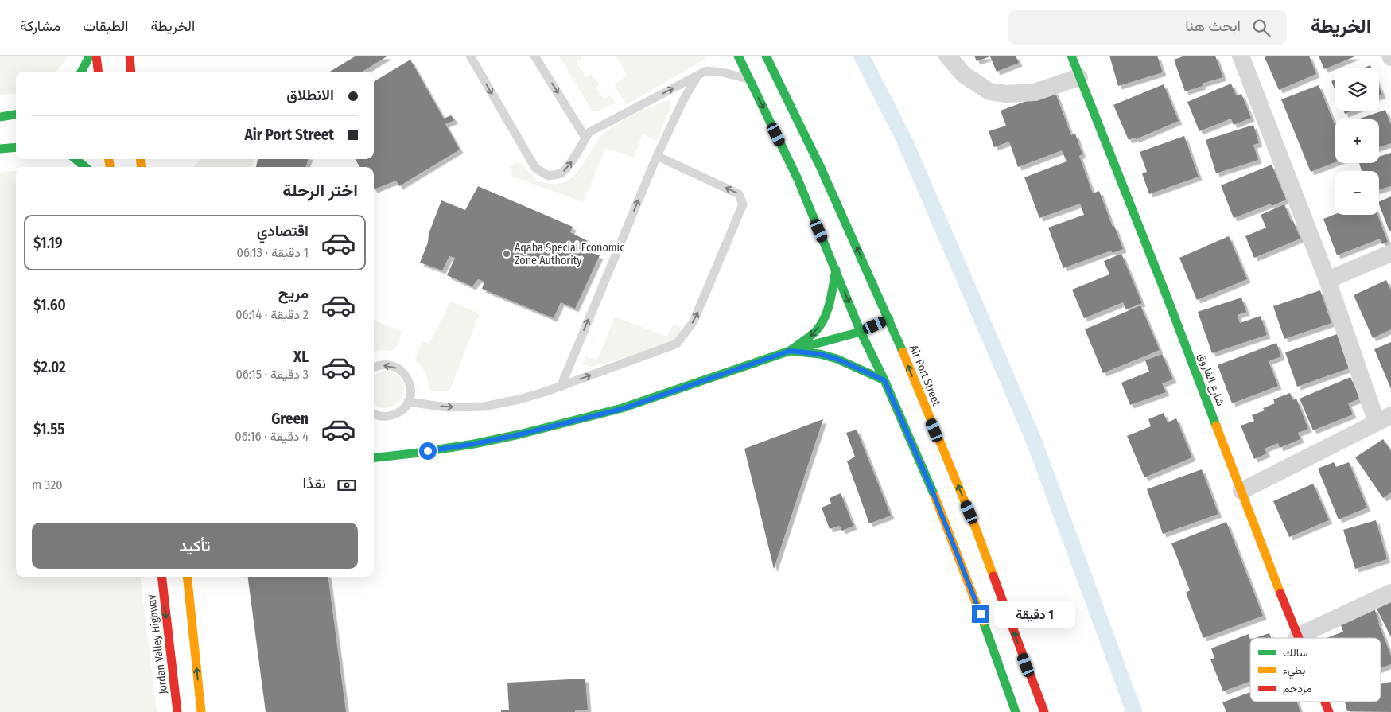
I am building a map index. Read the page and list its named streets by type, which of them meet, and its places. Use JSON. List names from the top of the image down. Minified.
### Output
{"streets":{"main road":["Air Port Street","شارع الفاروق","Jordan Valley Highway"]},"places":["Aqaba Special Economic Zone Authority"],"legend":["سالك","بطيء","مزدحم"],"page":{"header":"الخريطة","search":"ابحث هنا","nav":["الخريطة","الطبقات","مشاركة"],"map_buttons":["+","−"],"banner":["الانطلاق","Air Port Street"],"heading":"اختر الرحلة","list":[{"name":"اقتصادي","note":"1 دقيقة · 06:13","value":"$1.19"},{"name":"مريح","note":"2 دقيقة · 06:14","value":"$1.60"},{"name":"XL","note":"3 دقيقة · 06:15","value":"$2.02"},{"name":"Green","note":"4 دقيقة · 06:16","value":"$1.55"}],"pay":["نقدًا","320 m"],"buttons":"تأكيد","bubble":"1 دقيقة"}}
